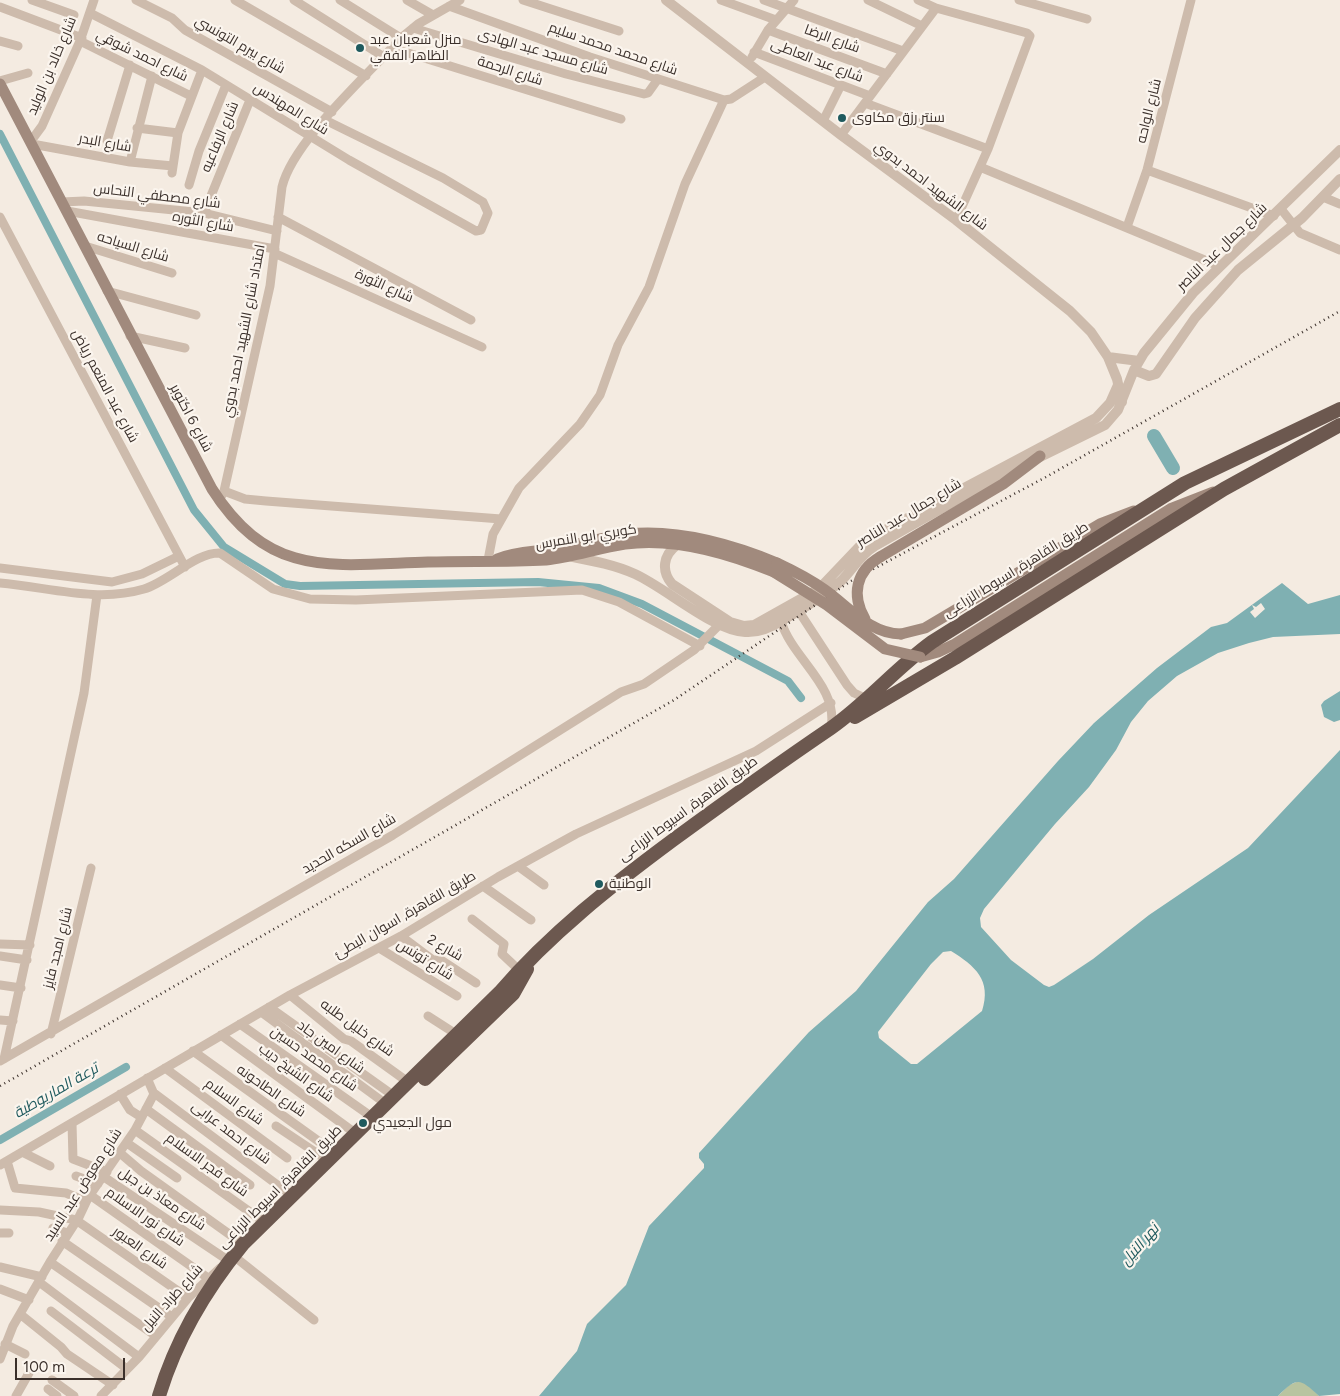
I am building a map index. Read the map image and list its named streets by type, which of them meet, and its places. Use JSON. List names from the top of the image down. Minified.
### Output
{"streets":{"highway":["طريق القاهرة, اسيوط الزراعى"],"main road":["شارع 6 اكتوبر","كوبري ابو النمرس"],"street":["شارع الرضا","شارع بيرم التونسي","شارع محمد محمد سليم","شارع مسجد عبد الهادى","شارع احمد شوقي","شارع عبد العاطى","شارع خالد بن الوليد","شارع الرحمة","شارع المهندس","شارع الواحه","شارع الرفاعيه","شارع البدر","شارع الشهيد احمد بدوي","شارع مصطفي النحاس","شارع الثوره","شارع السياحه","شارع جمال عبد الناصر","شارع الثورة","امتداد شارع الشهيد احمد بدوي","شارع عبد المنعم رياض","شارع السكه الحديد","طريق القاهرة, اسوان البطئ","شارع امجد فايز","شارع 2","شارع تونس","شارع خليل طلبه","شارع امين جاد","شارع محمد حسين","شارع الشيخ ديب","شارع الطاحونه","شارع السلام","شارع احمد عرابى","شارع فجر الاسلام","شارع معوض عبد السيد","شارع معاذ بن جبل","شارع نور الاسلام","شارع العبور","شارع طراد النيل"]},"crossings":[["شارع بيرم التونسي","امتداد شارع الشهيد احمد بدوي"],["شارع محمد محمد سليم","شارع مسجد عبد الهادى"],["شارع محمد محمد سليم","امتداد شارع الشهيد احمد بدوي"],["شارع مسجد عبد الهادى","امتداد شارع الشهيد احمد بدوي"],["شارع احمد شوقي","شارع خالد بن الوليد"],["شارع خالد بن الوليد","شارع المهندس"],["شارع خالد بن الوليد","شارع البدر"],["شارع خالد بن الوليد","شارع 6 اكتوبر"],["شارع الرحمة","امتداد شارع الشهيد احمد بدوي"],["شارع المهندس","شارع الرفاعيه"],["شارع المهندس","امتداد شارع الشهيد احمد بدوي"],["شارع الرفاعيه","شارع مصطفي النحاس"],["شارع البدر","شارع 6 اكتوبر"],["شارع الشهيد احمد بدوي","شارع جمال عبد الناصر"],["شارع مصطفي النحاس","شارع الثوره"],["شارع مصطفي النحاس","امتداد شارع الشهيد احمد بدوي"],["شارع مصطفي النحاس","شارع 6 اكتوبر"],["شارع الثوره","شارع الثورة"],["شارع الثوره","امتداد شارع الشهيد احمد بدوي"],["شارع الثوره","شارع 6 اكتوبر"],["شارع السياحه","شارع 6 اكتوبر"],["شارع جمال عبد الناصر","كوبري ابو النمرس"],["شارع جمال عبد الناصر","شارع السكه الحديد"],["شارع الثورة","امتداد شارع الشهيد احمد بدوي"],["امتداد شارع الشهيد احمد بدوي","شارع 6 اكتوبر"],["شارع 6 اكتوبر","كوبري ابو النمرس"],["كوبري ابو النمرس","طريق القاهرة, اسيوط الزراعى"],["طريق القاهرة, اسيوط الزراعى","شارع خليل طلبه"],["طريق القاهرة, اسيوط الزراعى","شارع امين جاد"],["طريق القاهرة, اسيوط الزراعى","شارع محمد حسين"],["طريق القاهرة, اسيوط الزراعى","شارع الشيخ ديب"],["طريق القاهرة, اسيوط الزراعى","شارع الطاحونه"],["طريق القاهرة, اسيوط الزراعى","شارع احمد عرابى"],["طريق القاهرة, اسيوط الزراعى","شارع فجر الاسلام"],["طريق القاهرة, اسيوط الزراعى","شارع معاذ بن جبل"],["طريق القاهرة, اسيوط الزراعى","شارع طراد النيل"],["شارع السكه الحديد","شارع امجد فايز"],["طريق القاهرة, اسوان البطئ","شارع 2"],["طريق القاهرة, اسوان البطئ","شارع تونس"],["طريق القاهرة, اسوان البطئ","شارع خليل طلبه"],["طريق القاهرة, اسوان البطئ","شارع امين جاد"],["طريق القاهرة, اسوان البطئ","شارع محمد حسين"],["طريق القاهرة, اسوان البطئ","شارع الشيخ ديب"],["طريق القاهرة, اسوان البطئ","شارع الطاحونه"],["طريق القاهرة, اسوان البطئ","شارع السلام"],["طريق القاهرة, اسوان البطئ","شارع نور الاسلام"],["شارع احمد عرابى","شارع معوض عبد السيد"],["شارع فجر الاسلام","شارع معوض عبد السيد"],["شارع معوض عبد السيد","شارع معاذ بن جبل"],["شارع معوض عبد السيد","شارع نور الاسلام"],["شارع معوض عبد السيد","شارع العبور"],["شارع معاذ بن جبل","شارع طراد النيل"],["شارع نور الاسلام","شارع طراد النيل"],["شارع العبور","شارع طراد النيل"]],"water":["ترعة الماريوطية","نهر النيل"],"places":["منزل شعبان عبد الظاهر الفقي","سنتر رزق مكاوى","الوطنية","مول الجعيدي"],"scale_bar":"100 m"}
